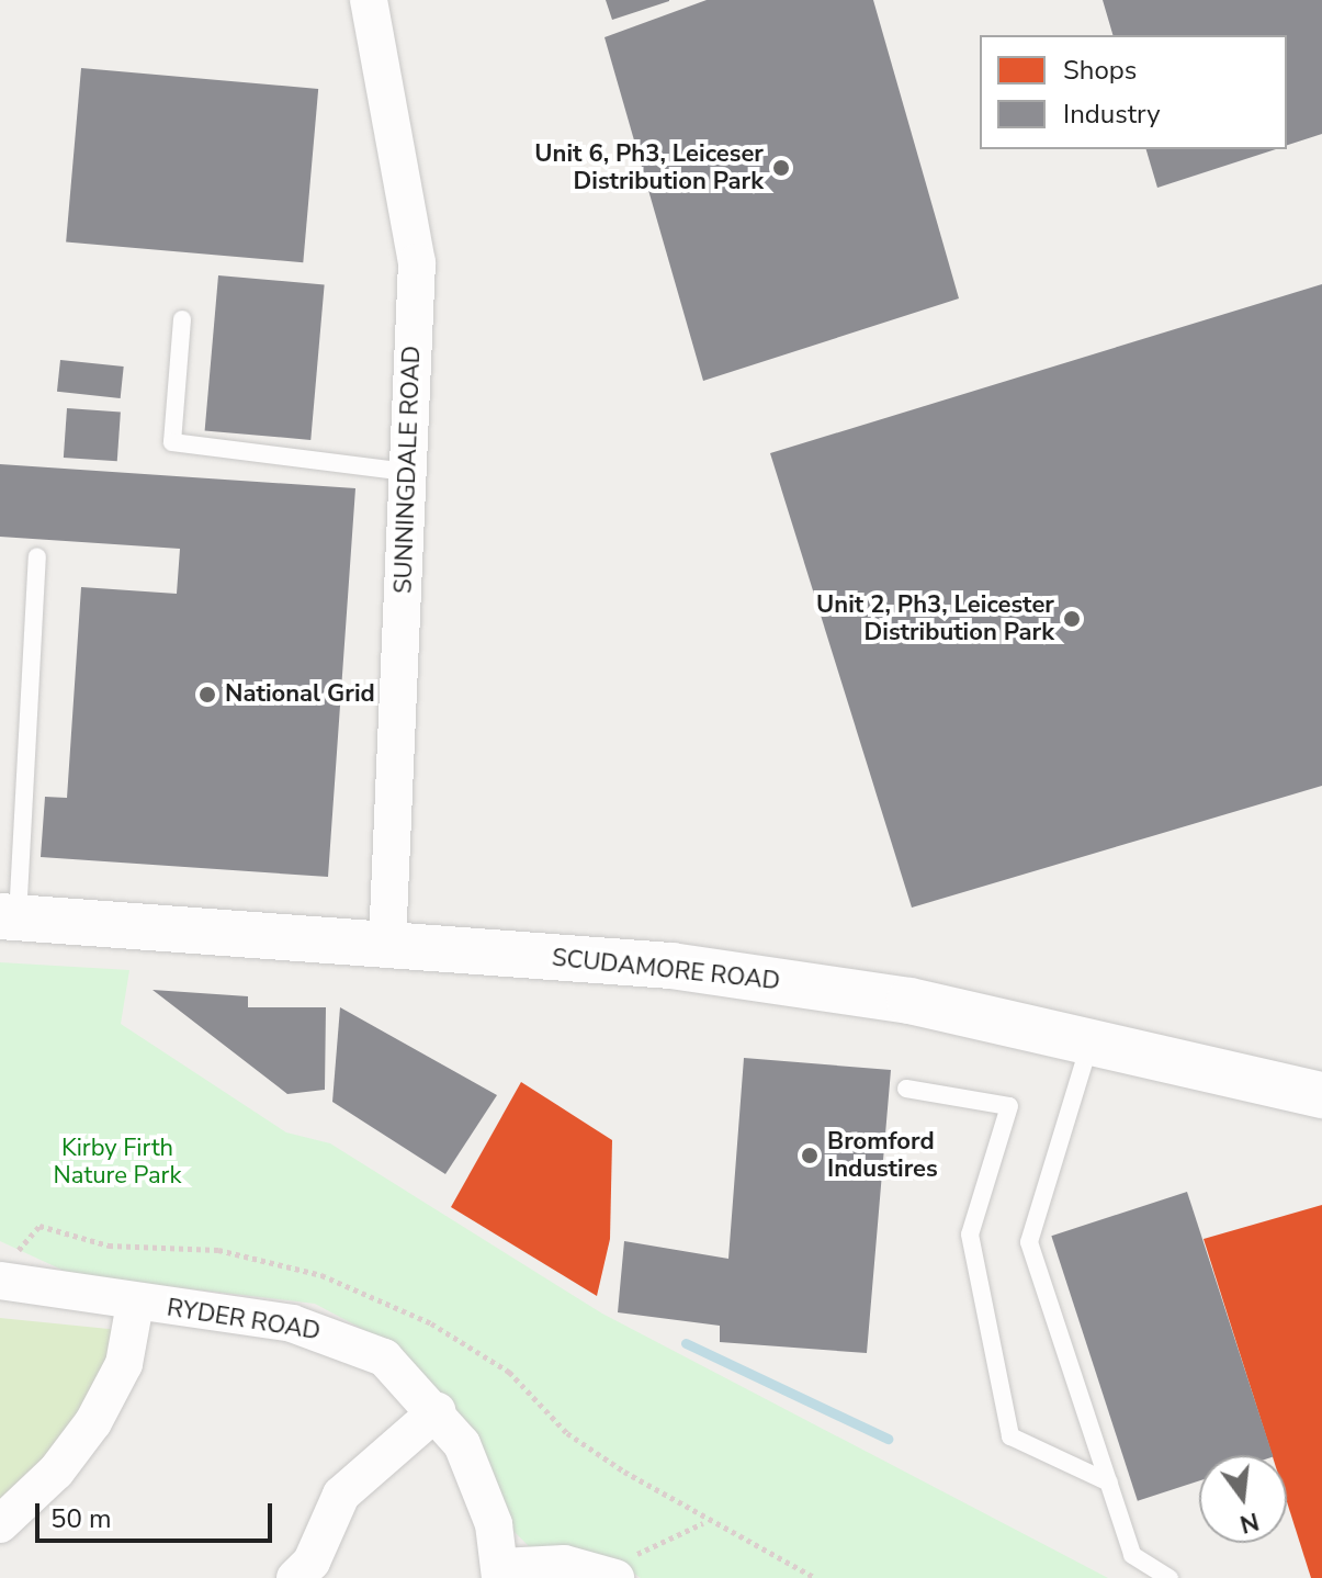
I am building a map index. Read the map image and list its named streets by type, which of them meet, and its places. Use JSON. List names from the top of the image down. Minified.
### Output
{"streets":{"street":["SUNNINGDALE ROAD","SCUDAMORE ROAD","RYDER ROAD"]},"crossings":[["SUNNINGDALE ROAD","SCUDAMORE ROAD"]],"parks":["Kirby Firth Nature Park"],"places":["Unit 6, Ph3, Leiceser Distribution Park","Unit 2, Ph3, Leicester Distribution Park","National Grid","Bromford Industires"],"legend":["Shops","Industry"],"scale_bar":"50 m","north":"bottom"}
